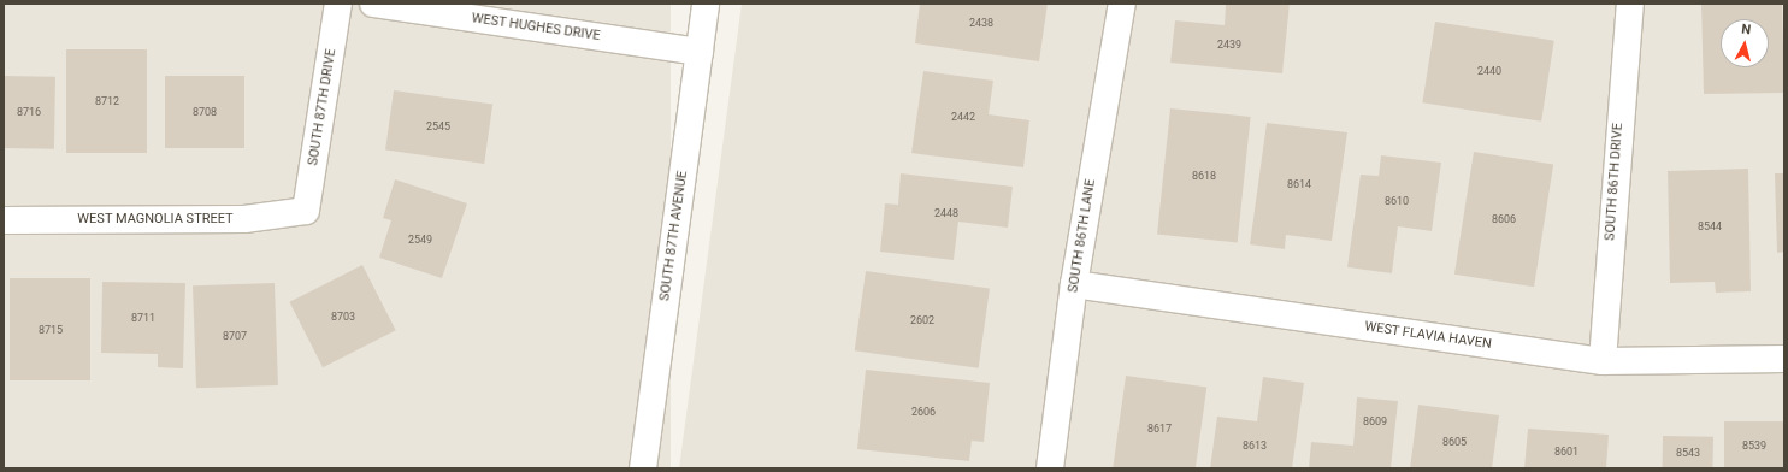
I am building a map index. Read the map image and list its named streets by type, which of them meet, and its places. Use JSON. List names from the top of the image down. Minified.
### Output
{"streets":{"street":["WEST HUGHES DRIVE","SOUTH 87TH DRIVE","SOUTH 86TH DRIVE","WEST MAGNOLIA STREET","SOUTH 87TH AVENUE","SOUTH 86TH LANE","WEST FLAVIA HAVEN"]},"crossings":[["WEST HUGHES DRIVE","SOUTH 87TH AVENUE"],["SOUTH 87TH DRIVE","WEST MAGNOLIA STREET"],["SOUTH 86TH DRIVE","WEST FLAVIA HAVEN"],["SOUTH 86TH LANE","WEST FLAVIA HAVEN"]],"house_numbers":["2438","2439","2440","8712","8716","8708","2442","2545","8618","8614","8610","2448","8606","8544","2549","8703","8711","2602","8715","8707","2606","8609","8617","8605","8613","8539","8601","8543"],"north":"top"}
